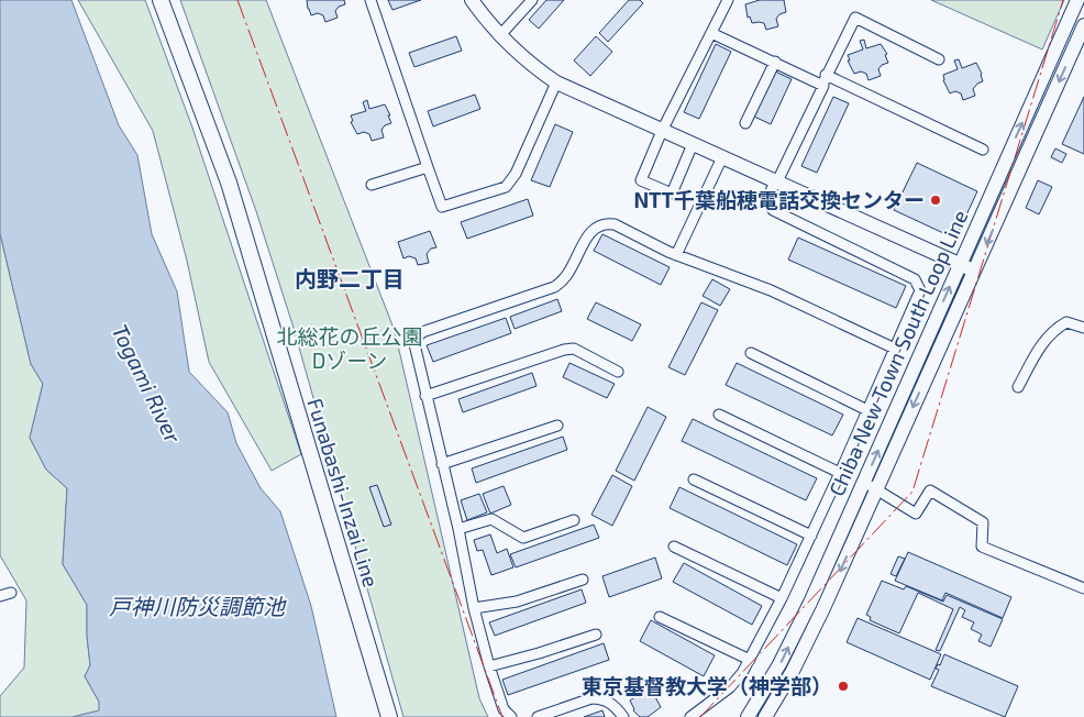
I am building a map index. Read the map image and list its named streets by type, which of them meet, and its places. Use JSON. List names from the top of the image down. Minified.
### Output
{"streets":{"main road":["Chiba New Town South Loop Line","Funabashi-Inzai Line"]},"districts":["内野二丁目"],"water":["Togami River","戸神川防災調節池"],"parks":["北総花の丘公園 Dゾーン"],"places":["NTT千葉船穂電話交換センター","東京基督教大学（神学部）"]}
